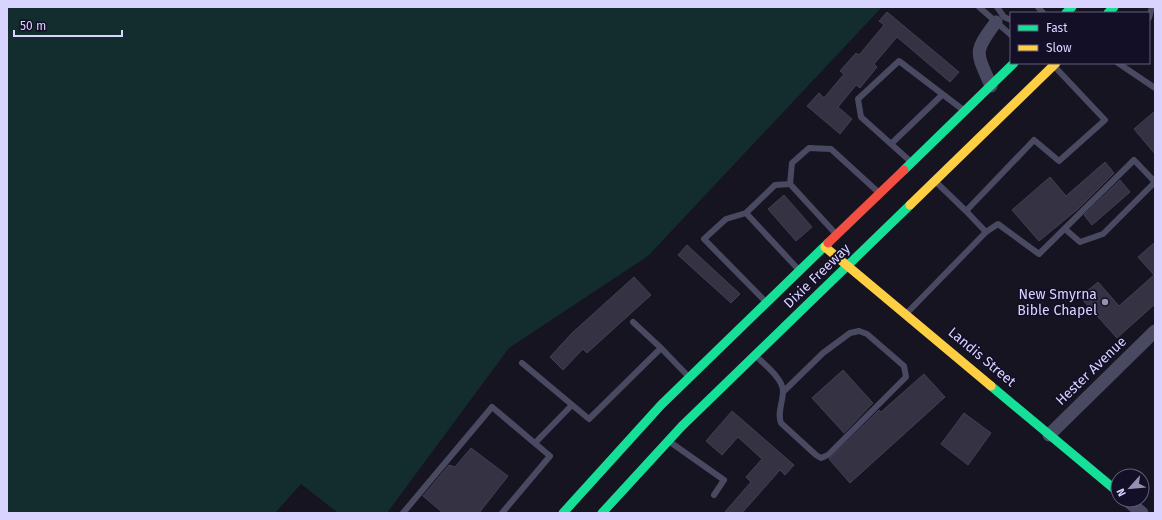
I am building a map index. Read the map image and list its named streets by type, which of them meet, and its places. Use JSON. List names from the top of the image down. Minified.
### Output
{"streets":{"main road":["Dixie Freeway","Landis Street"],"street":["Hester Avenue"]},"crossings":[["Dixie Freeway","Landis Street"],["Landis Street","Hester Avenue"]],"places":["New Smyrna Bible Chapel"],"legend":["Fast","Slow"],"scale_bar":"50 m","north":"bottom left"}
